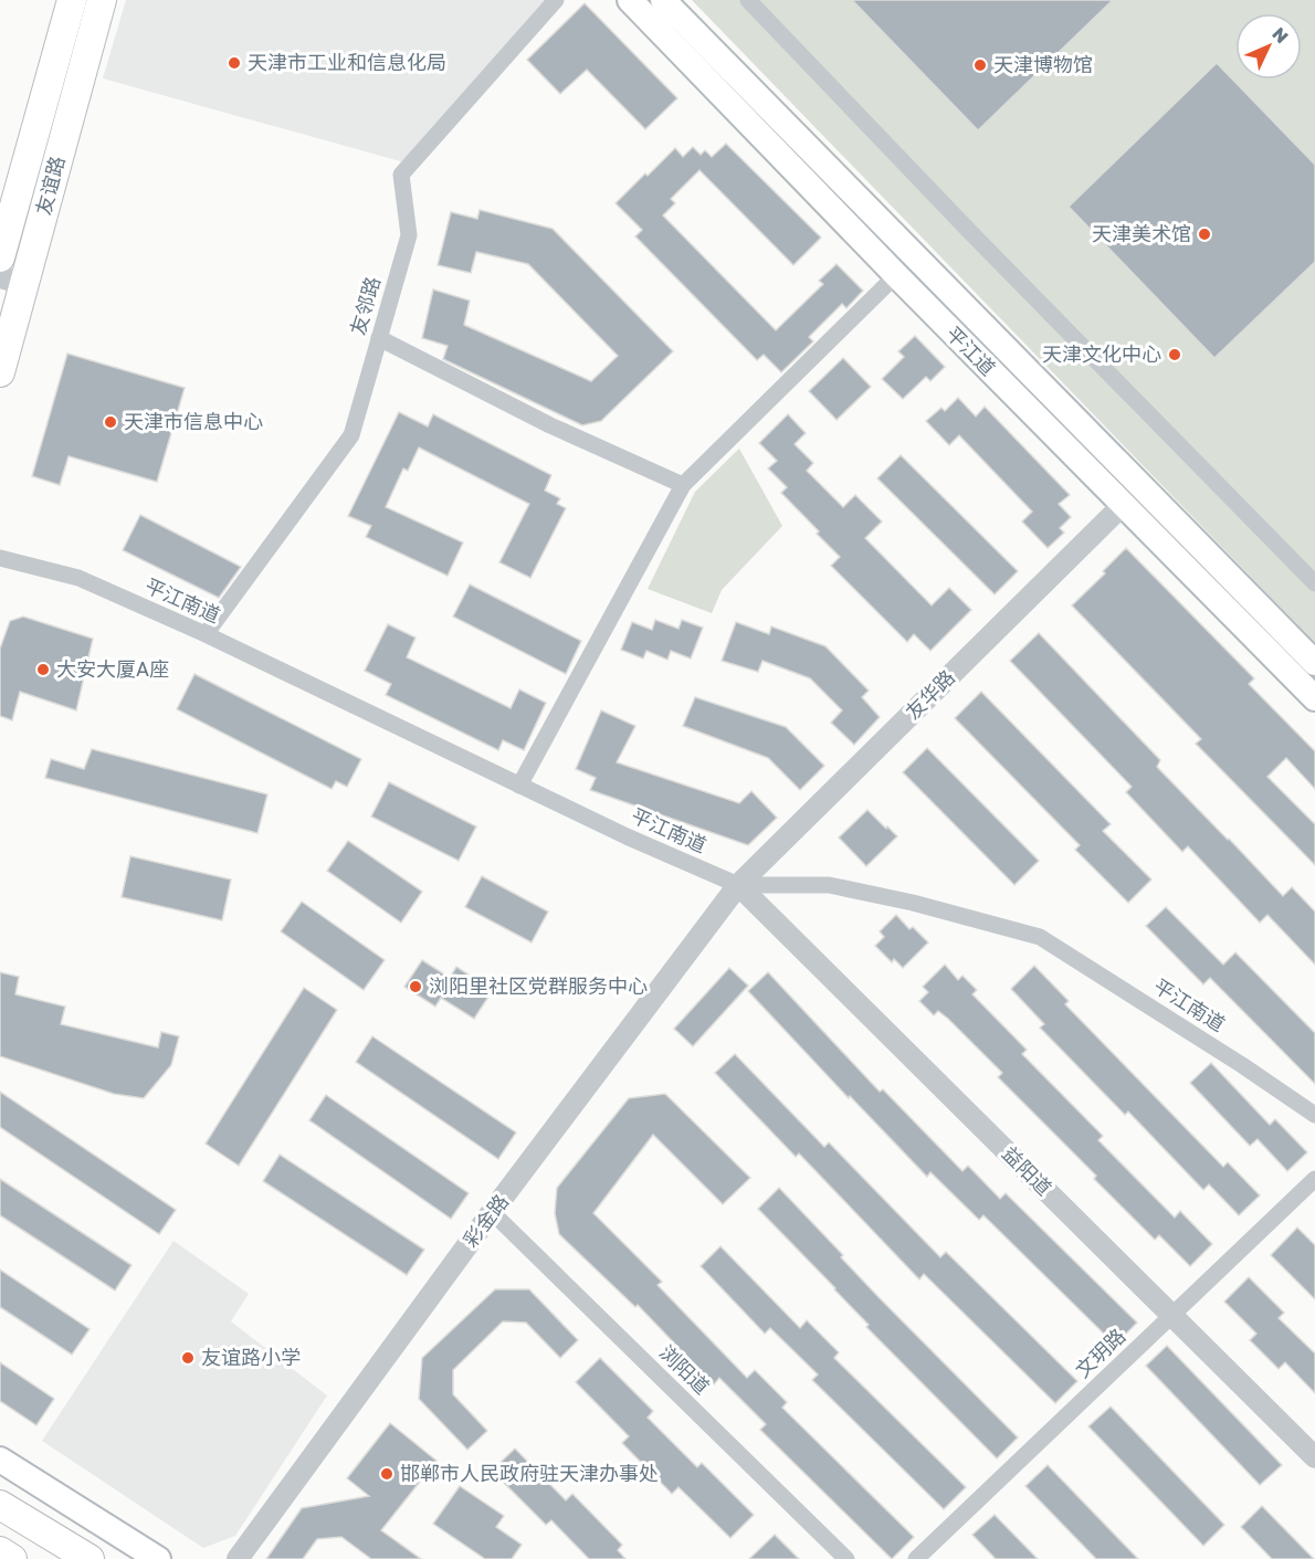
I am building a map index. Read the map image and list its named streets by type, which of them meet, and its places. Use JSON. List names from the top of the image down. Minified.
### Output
{"streets":{"main road":["友谊路","平江道"],"street":["友邻路","平江南道","友华路","益阳道","彩金路","文玥路","浏阳道"]},"crossings":[["友邻路","平江南道"],["平江道","友华路"],["平江南道","友华路"],["平江南道","益阳道"],["平江南道","彩金路"],["友华路","益阳道"],["友华路","彩金路"],["益阳道","彩金路"],["益阳道","文玥路"],["彩金路","浏阳道"]],"places":["天津市工业和信息化局","天津博物馆","天津美术馆","天津文化中心","天津市信息中心","大安大厦A座","浏阳里社区党群服务中心","友谊路小学","邯郸市人民政府驻天津办事处"],"north":"top right"}
